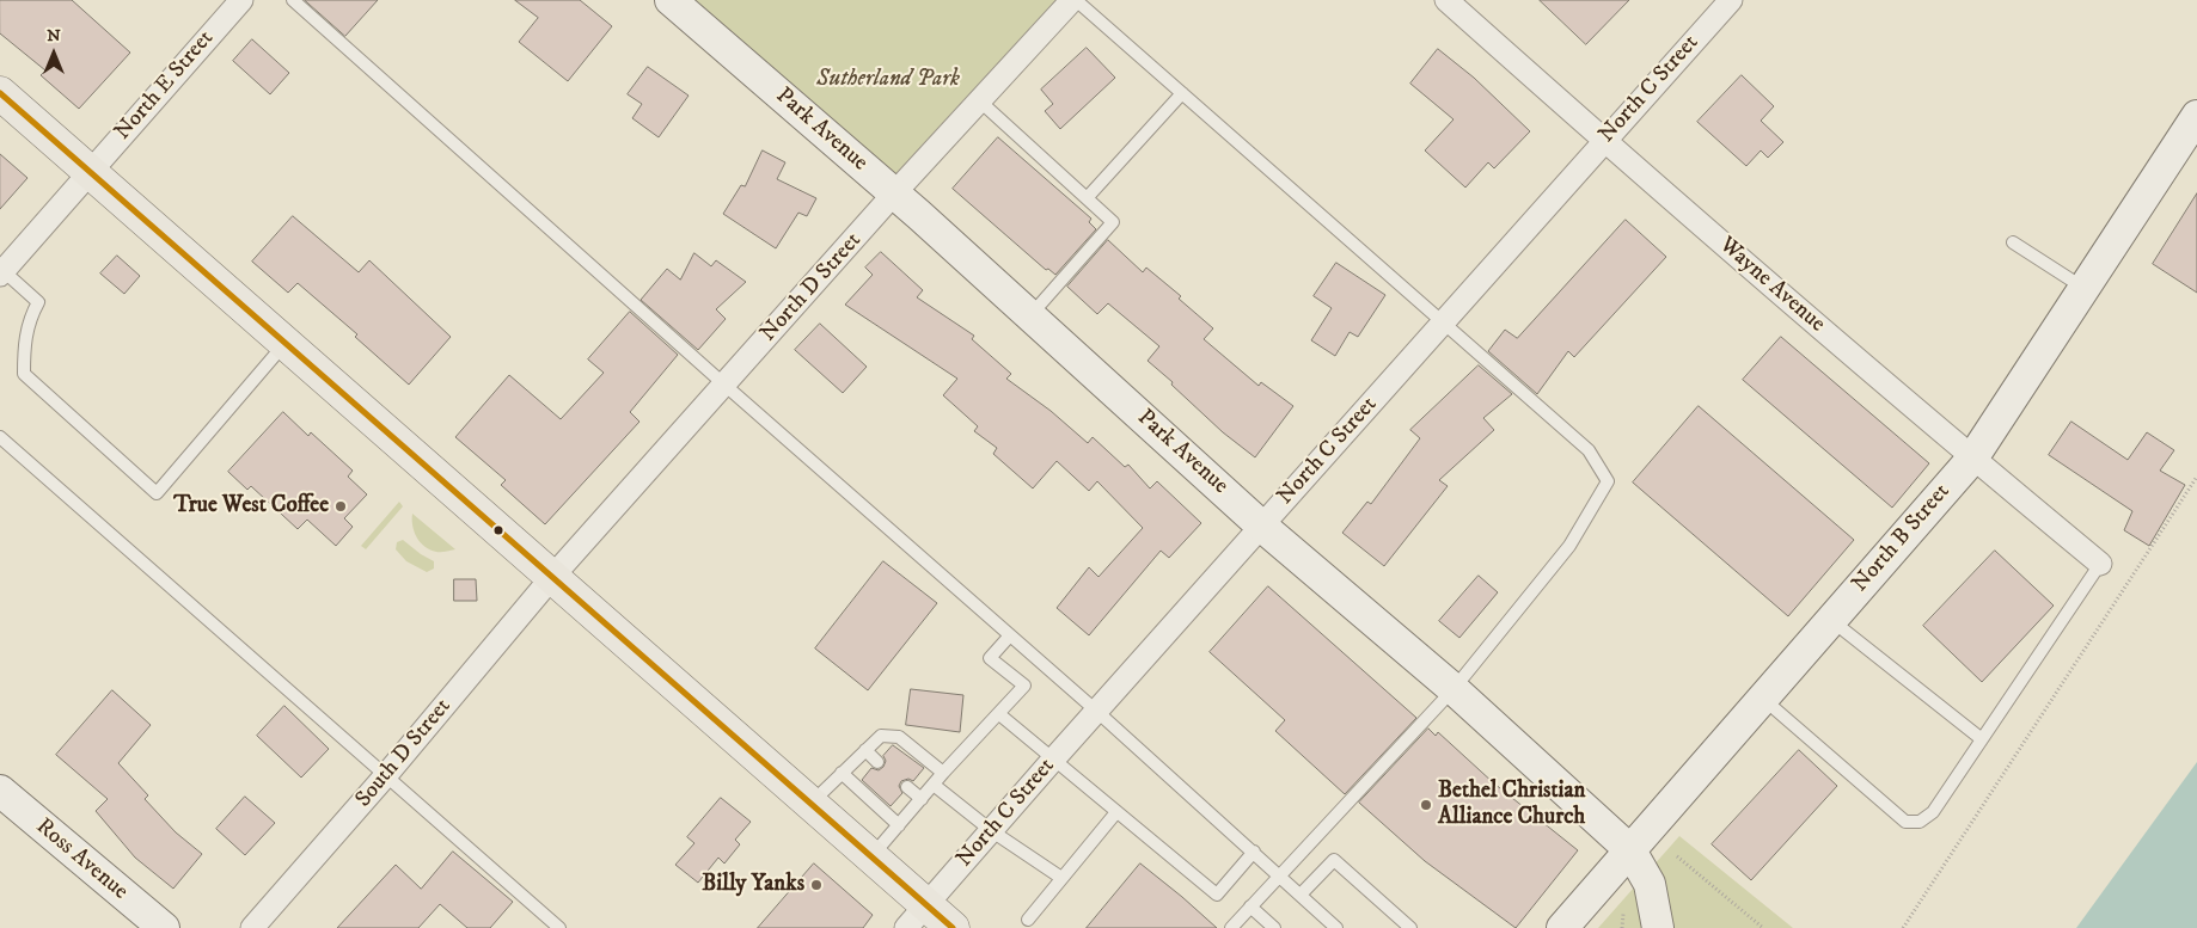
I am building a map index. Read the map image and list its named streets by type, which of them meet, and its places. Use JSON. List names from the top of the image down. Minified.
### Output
{"streets":{"main road":["Park Avenue","North B Street","Ross Avenue"],"street":["North E Street","North C Street","Wayne Avenue","North D Street","South D Street"]},"crossings":[["North C Street","Park Avenue"],["North C Street","Wayne Avenue"],["Park Avenue","North D Street"],["Park Avenue","North B Street"],["Wayne Avenue","North B Street"],["North D Street","South D Street"]],"parks":["Sutherland Park"],"places":["True West Coffee","Bethel Christian Alliance Church","Billy Yanks"],"north":"top"}
